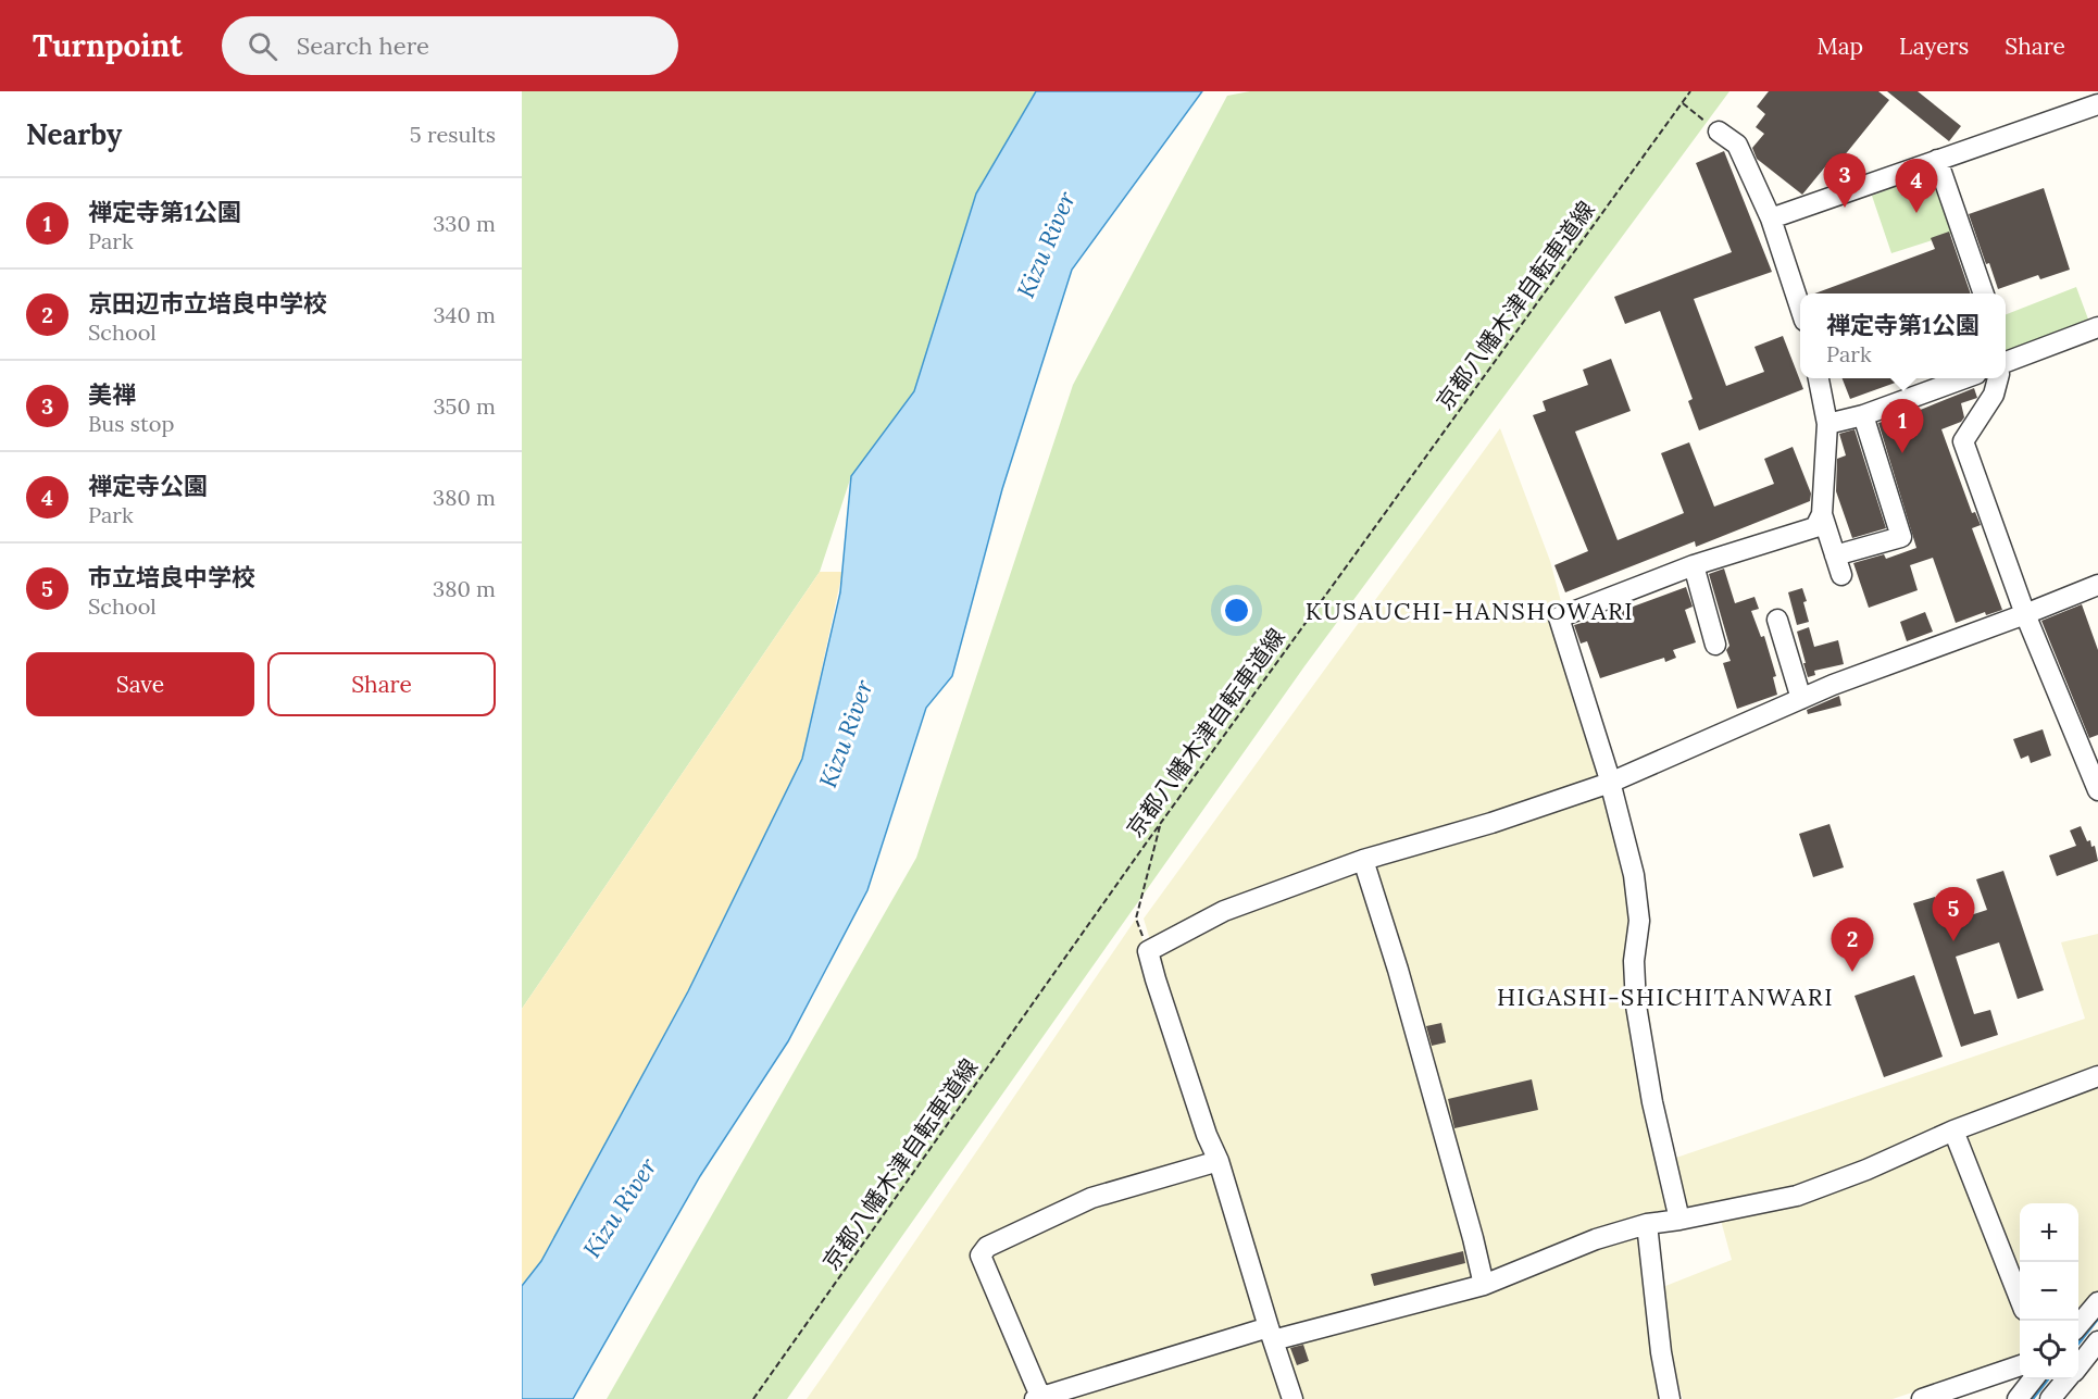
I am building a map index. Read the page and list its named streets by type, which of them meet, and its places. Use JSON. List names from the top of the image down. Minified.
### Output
{"streets":{"path":["京都八幡木津自転車道線"]},"districts":["KUSAUCHI-HANSHOWARI","HIGASHI-SHICHITANWARI"],"water":["Kizu River"],"page":{"header":"Turnpoint","search":"Search here","nav":["Map","Layers","Share"],"heading":["Nearby","5 results"],"pins":["3","4","1","5","2"],"list":[{"mark":"1","name":"禅定寺第1公園","note":"Park","value":"330 m"},{"mark":"2","name":"京田辺市立培良中学校","note":"School","value":"340 m"},{"mark":"3","name":"美禅","note":"Bus stop","value":"350 m"},{"mark":"4","name":"禅定寺公園","note":"Park","value":"380 m"},{"mark":"5","name":"市立培良中学校","note":"School","value":"380 m"}],"popup":["禅定寺第1公園","Park"],"buttons":["Save","Share"],"map_buttons":["+","−"]}}
